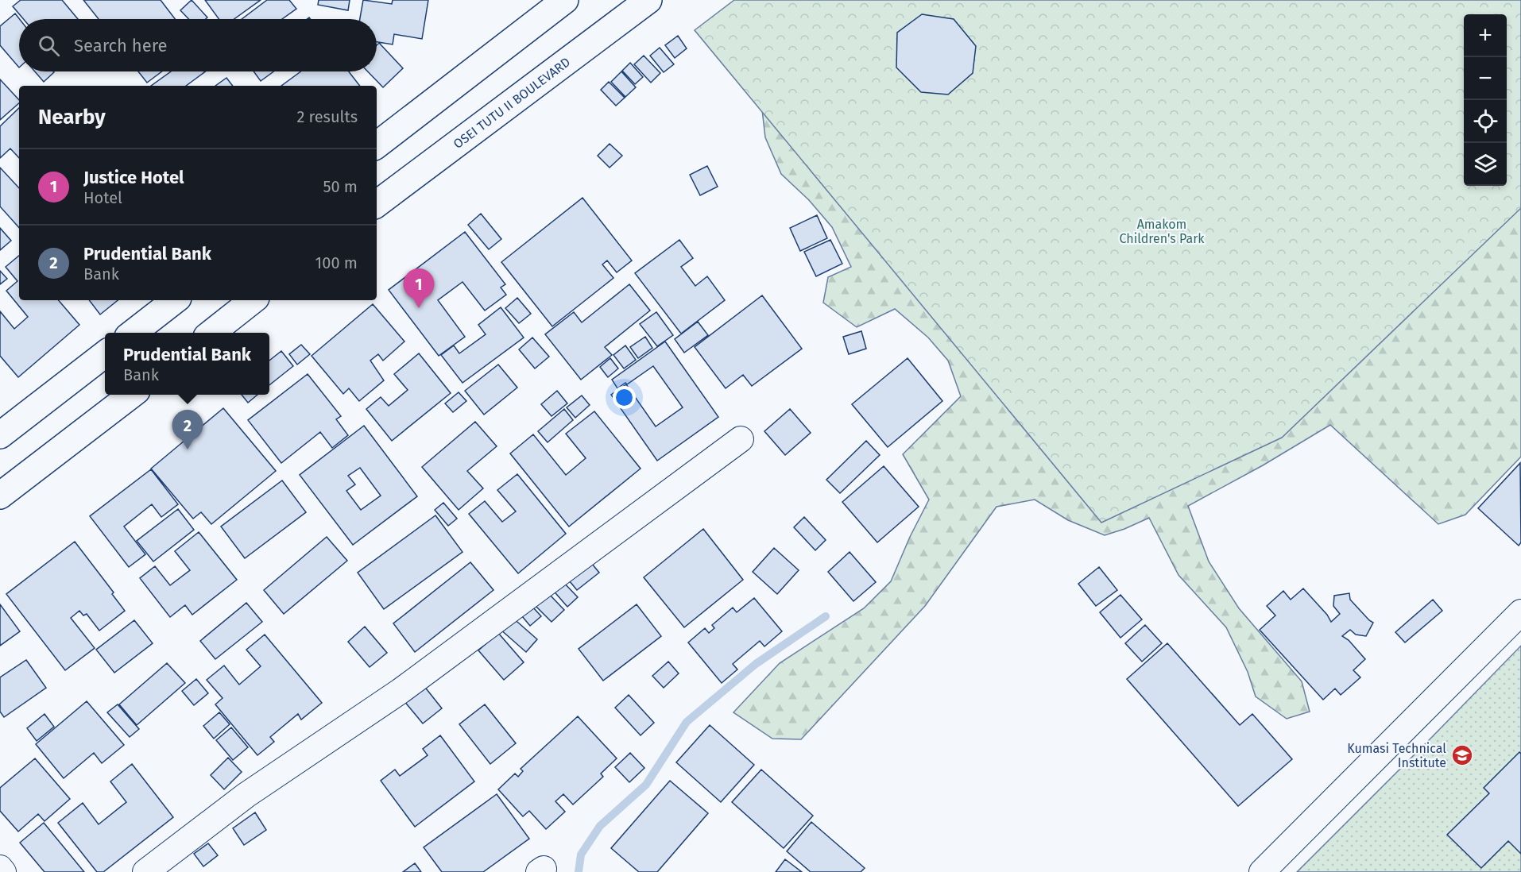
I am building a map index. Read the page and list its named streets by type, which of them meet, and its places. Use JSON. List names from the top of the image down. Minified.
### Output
{"streets":{"main road":["OSEI TUTU II BOULEVARD"]},"parks":["Amakom Children's Park"],"places":{"school or university":["Kumasi Technical Institute"]},"page":{"map_buttons":["+","−"],"search":"Search here","heading":["Nearby","2 results"],"list":[{"mark":"1","name":"Justice Hotel","note":"Hotel","value":"50 m"},{"mark":"2","name":"Prudential Bank","note":"Bank","value":"100 m"}],"pins":["1","2"],"popup":["Prudential Bank","Bank"]}}
